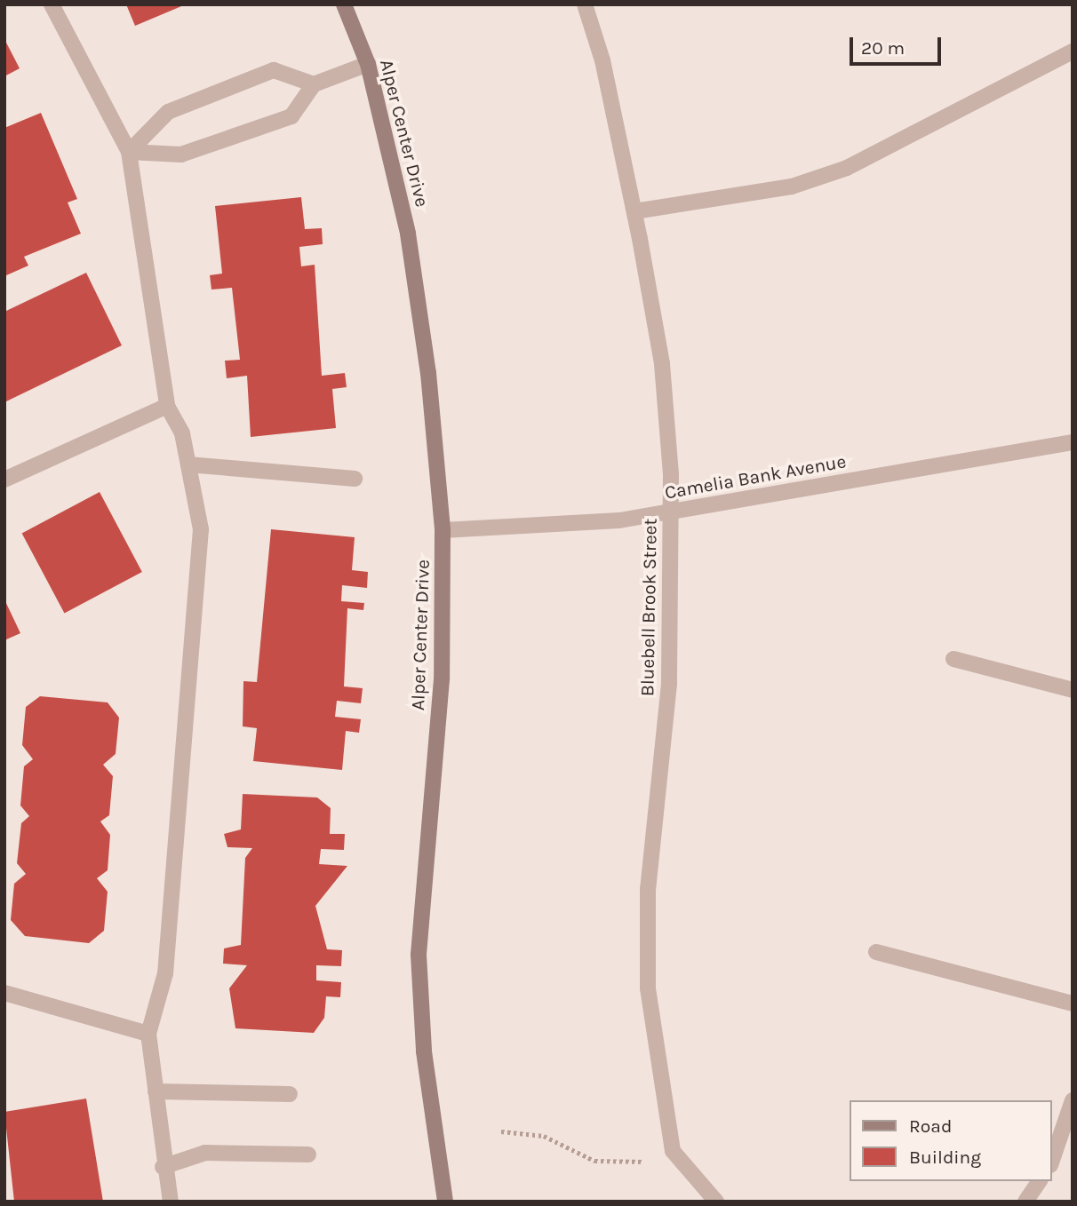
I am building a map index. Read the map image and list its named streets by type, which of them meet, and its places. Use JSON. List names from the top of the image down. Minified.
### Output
{"streets":{"street":["Alper Center Drive","Camelia Bank Avenue","Bluebell Brook Street"]},"crossings":[["Alper Center Drive","Camelia Bank Avenue"],["Camelia Bank Avenue","Bluebell Brook Street"]],"legend":["Road","Building"],"scale_bar":"20 m"}
